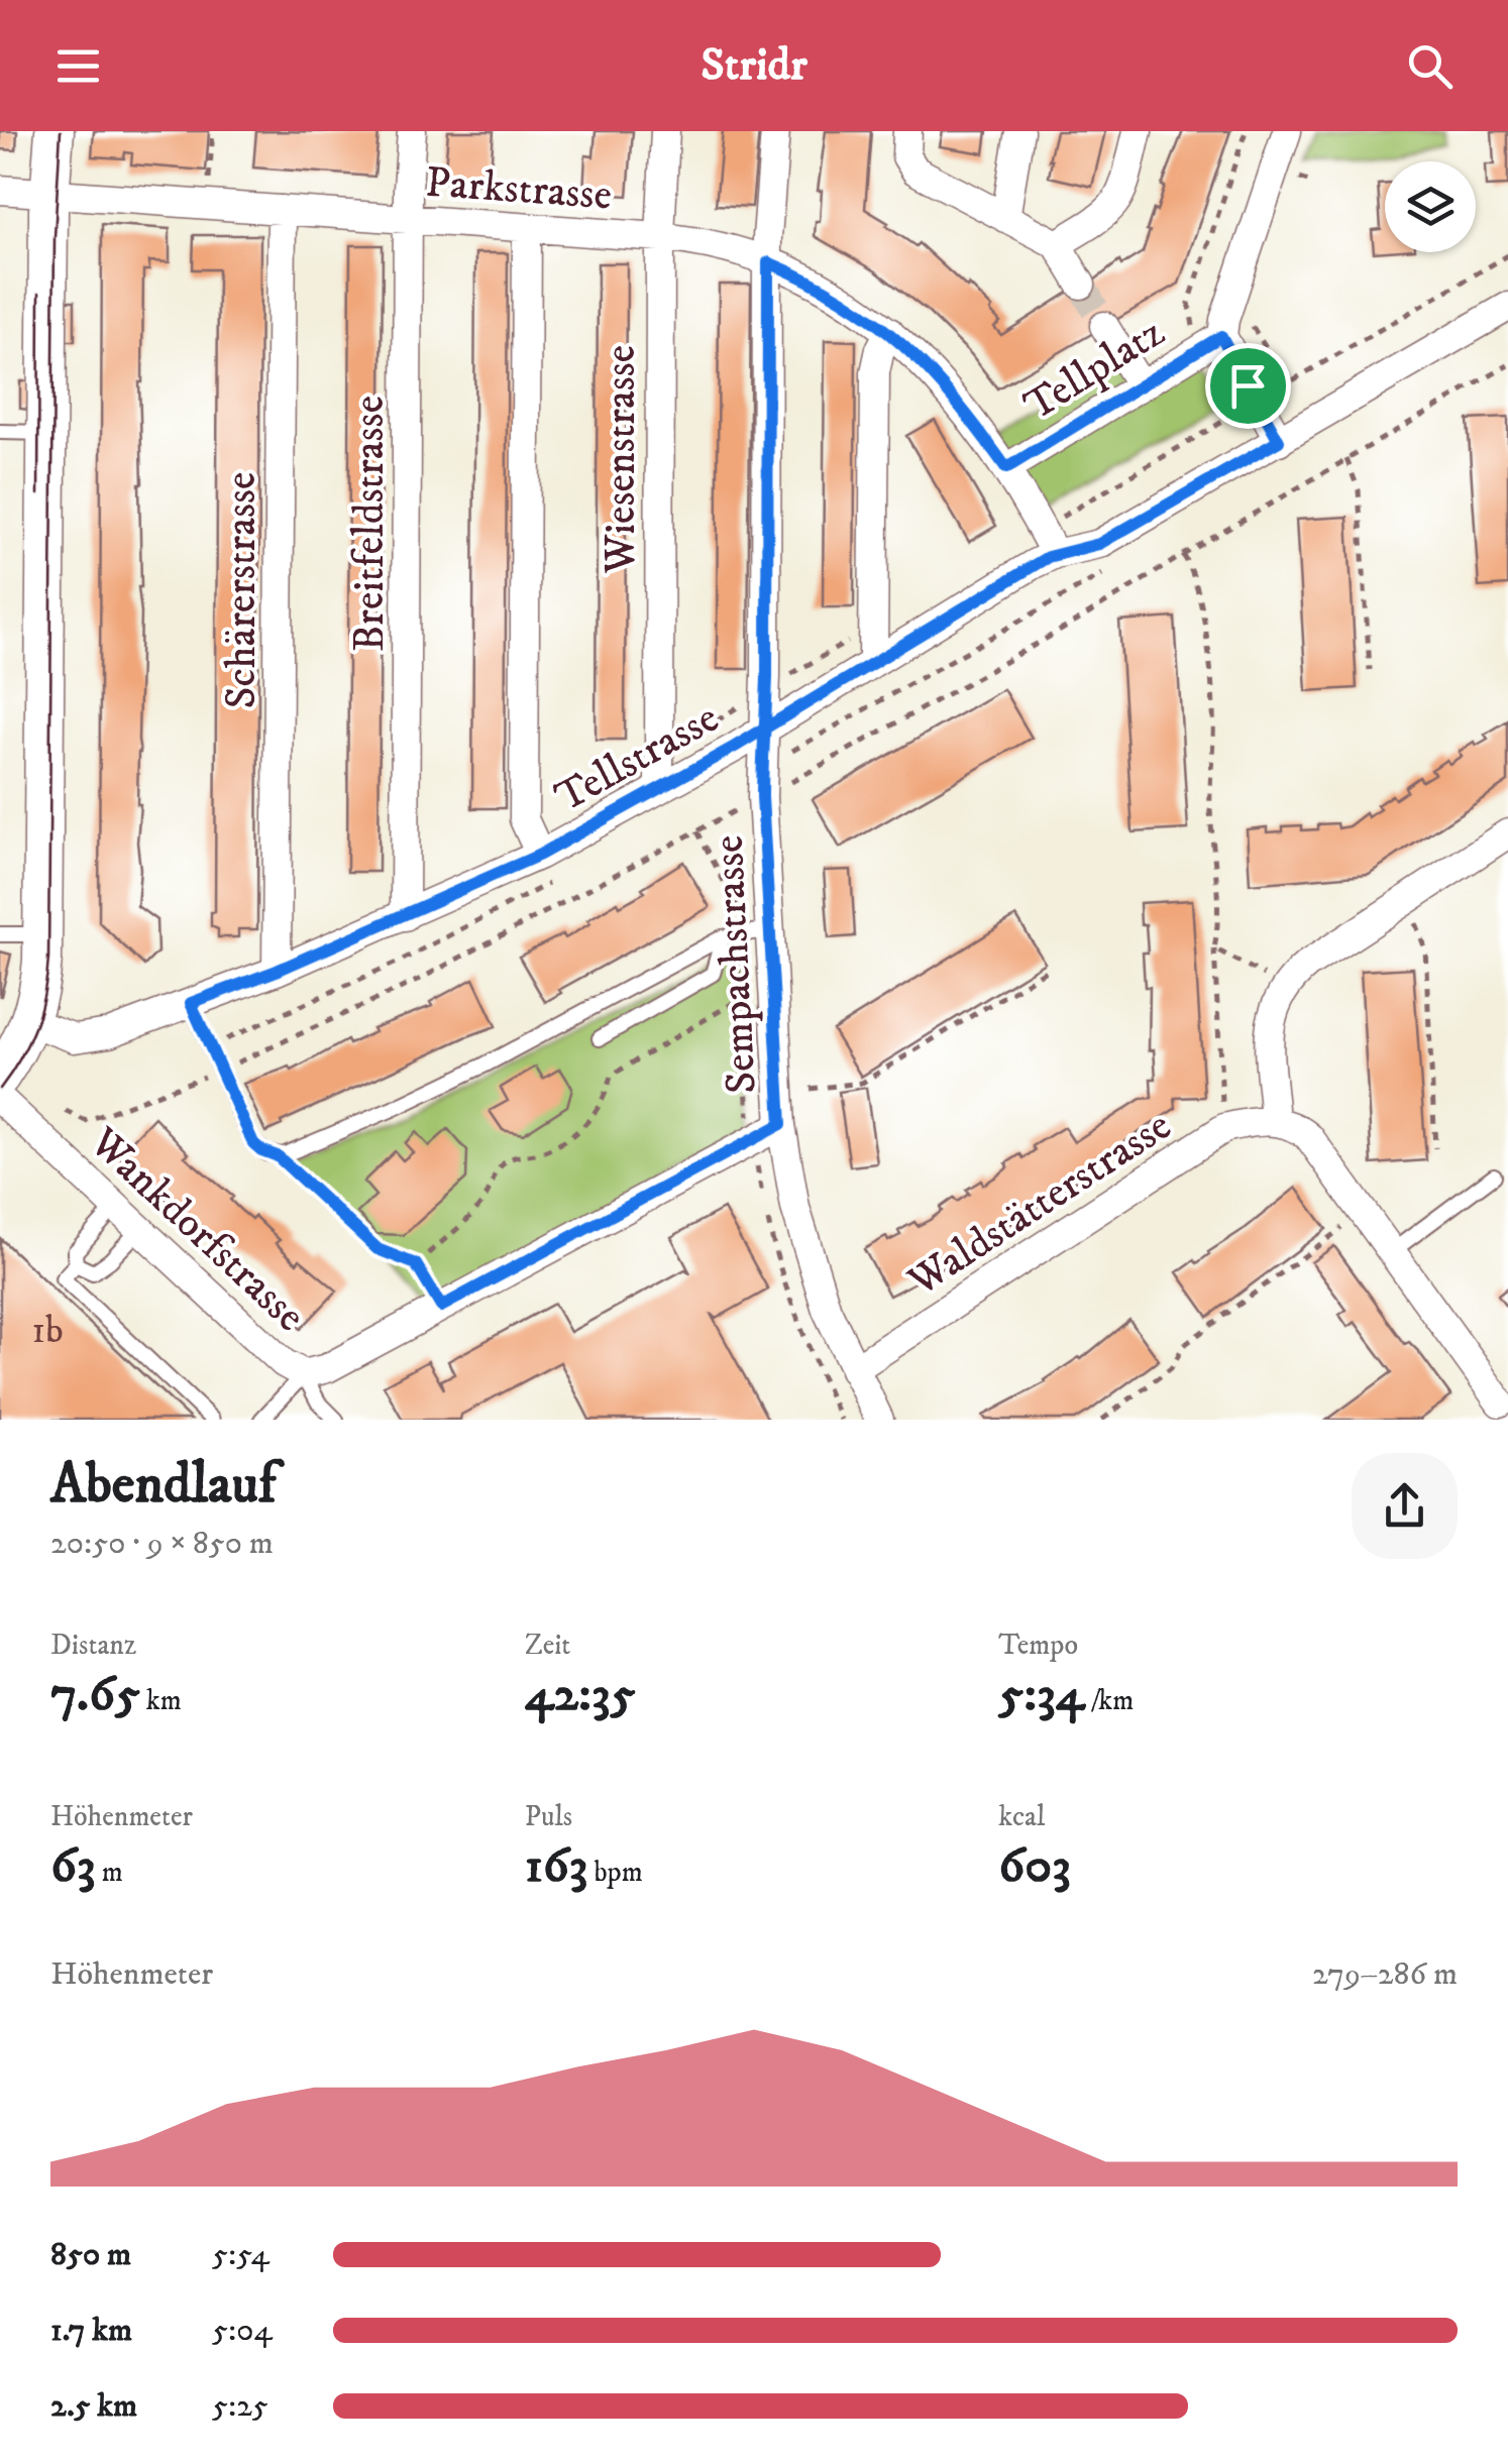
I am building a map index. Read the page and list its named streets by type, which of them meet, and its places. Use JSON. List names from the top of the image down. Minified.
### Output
{"streets":{"street":["Parkstrasse","Tellplatz","Wiesenstrasse","Breitfeldstrasse","Schärerstrasse","Tellstrasse","Sempachstrasse","Waldstätterstrasse","Wankdorfstrasse"]},"crossings":[["Parkstrasse","Tellplatz"],["Parkstrasse","Wiesenstrasse"],["Parkstrasse","Breitfeldstrasse"],["Parkstrasse","Schärerstrasse"],["Parkstrasse","Tellstrasse"],["Wiesenstrasse","Tellstrasse"],["Breitfeldstrasse","Tellstrasse"],["Schärerstrasse","Tellstrasse"],["Tellstrasse","Sempachstrasse"],["Sempachstrasse","Waldstätterstrasse"],["Sempachstrasse","Wankdorfstrasse"]],"house_numbers":["1b"],"page":{"header":"Stridr","heading":["Abendlauf","20:50 · 9 × 850 m"],"stats":[["Distanz","7.65 km"],["Zeit","42:35"],["Tempo","5:34 /km"],["Höhenmeter","63 m"],["Puls","163 bpm"],["kcal","603"]],"chart":["Höhenmeter","279–286 m"],"list":[{"name":"850 m","note":"5:54"},{"name":"1.7 km","note":"5:04"},{"name":"2.5 km","note":"5:25"}]}}
